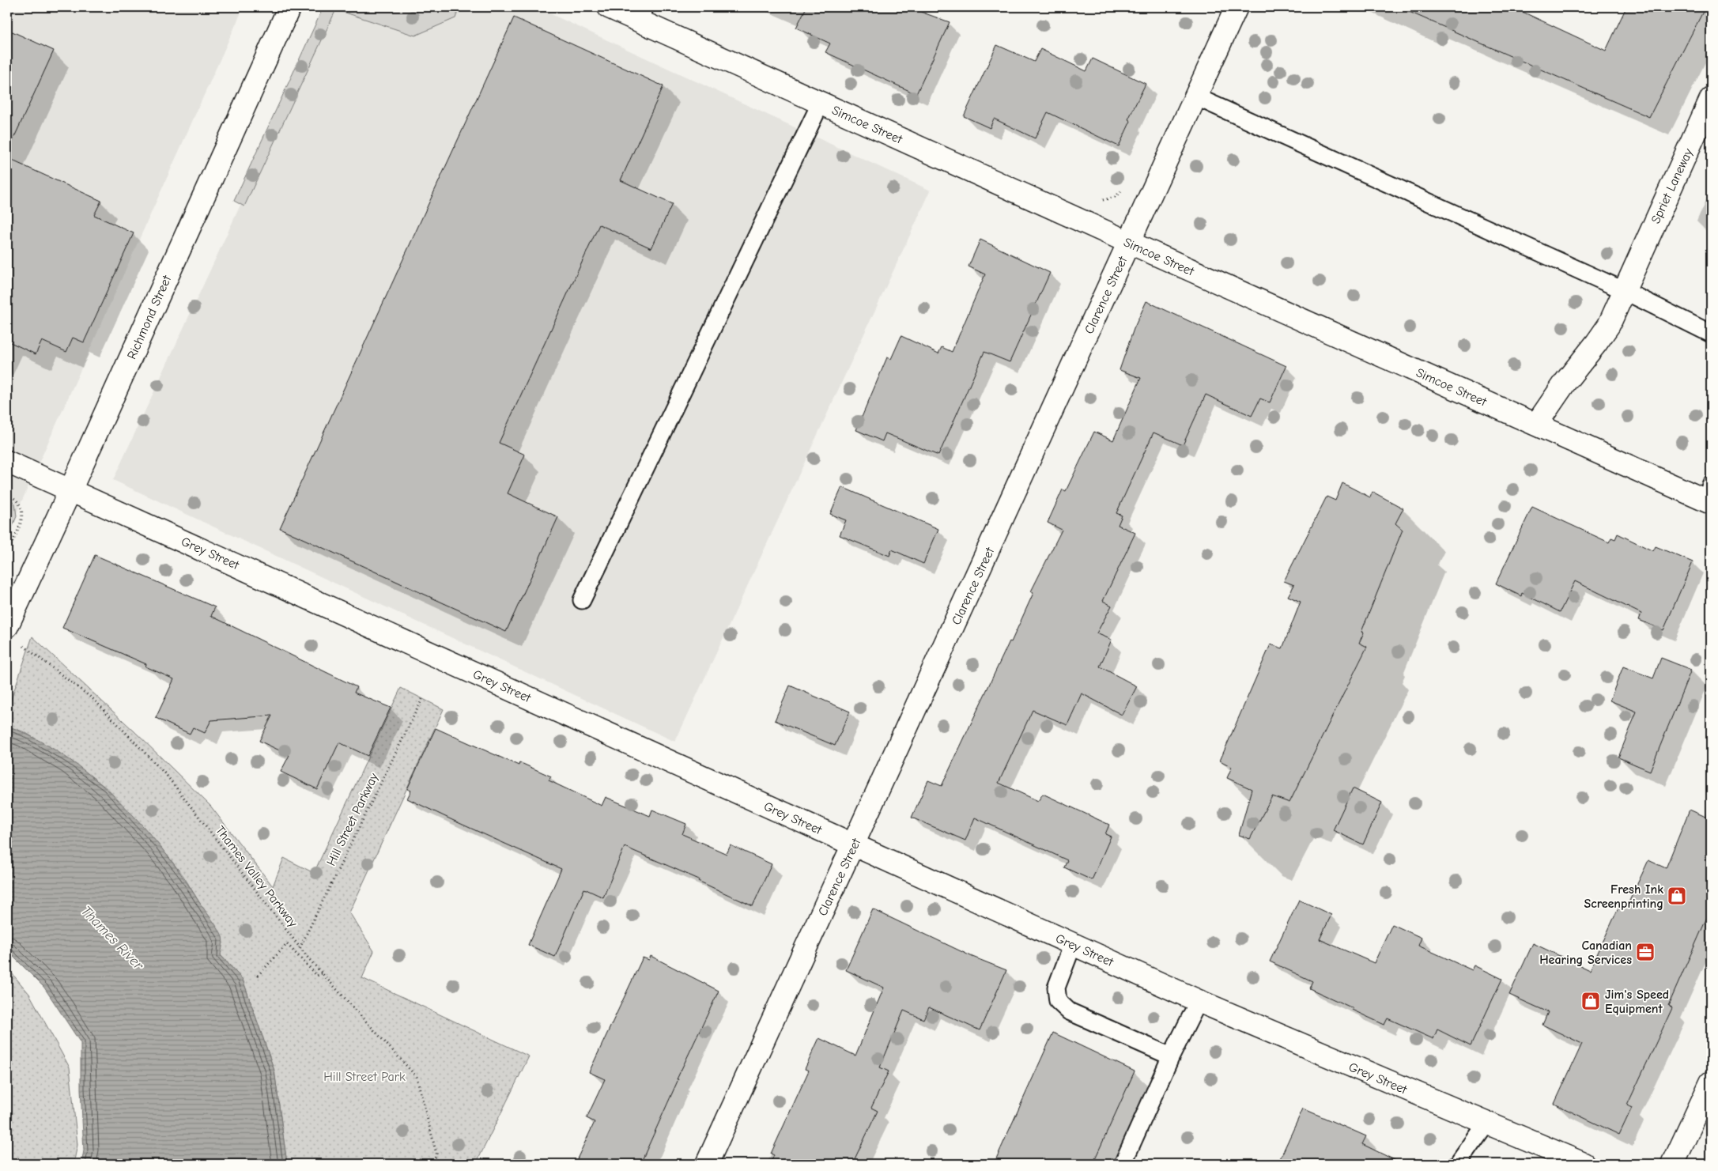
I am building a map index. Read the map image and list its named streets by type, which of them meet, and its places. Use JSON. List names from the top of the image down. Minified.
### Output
{"streets":{"street":["Simcoe Street","Spriet Laneway","Clarence Street","Richmond Street","Grey Street"],"path":["Hill Street Parkway","Thames Valley Parkway"]},"crossings":[["Simcoe Street","Spriet Laneway"],["Simcoe Street","Clarence Street"],["Clarence Street","Grey Street"],["Richmond Street","Grey Street"],["Hill Street Parkway","Thames Valley Parkway"]],"water":["Thames River"],"parks":["Hill Street Park"],"places":{"shop":["Fresh Ink Screenprinting","Jim's Speed Equipment"],"office":["Canadian Hearing Services"]}}
